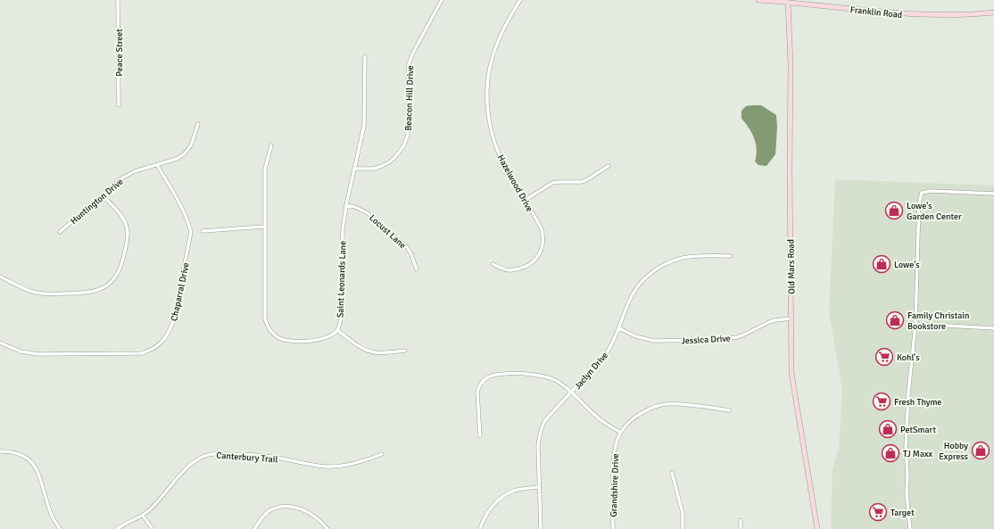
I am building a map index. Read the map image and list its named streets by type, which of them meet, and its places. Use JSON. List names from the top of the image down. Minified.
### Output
{"streets":{"street":["Franklin Road","Peace Street","Beacon Hill Drive","Hazelwood Drive","Huntington Drive","Locust Lane","Old Mars Road","Saint Leonards Lane","Chaparral Drive","Jessica Drive","Jaclyn Drive","Canterbury Trail","Grandshire Drive"]},"crossings":[["Franklin Road","Old Mars Road"],["Beacon Hill Drive","Saint Leonards Lane"],["Huntington Drive","Chaparral Drive"],["Locust Lane","Saint Leonards Lane"],["Old Mars Road","Jessica Drive"],["Jessica Drive","Jaclyn Drive"]],"places":{"shop":["Lowe's Garden Center","Lowe's","Family Christain Bookstore","PetSmart","Hobby Express","TJ Maxx"],"supermarket":["Kohl's","Fresh Thyme","Target"]}}
